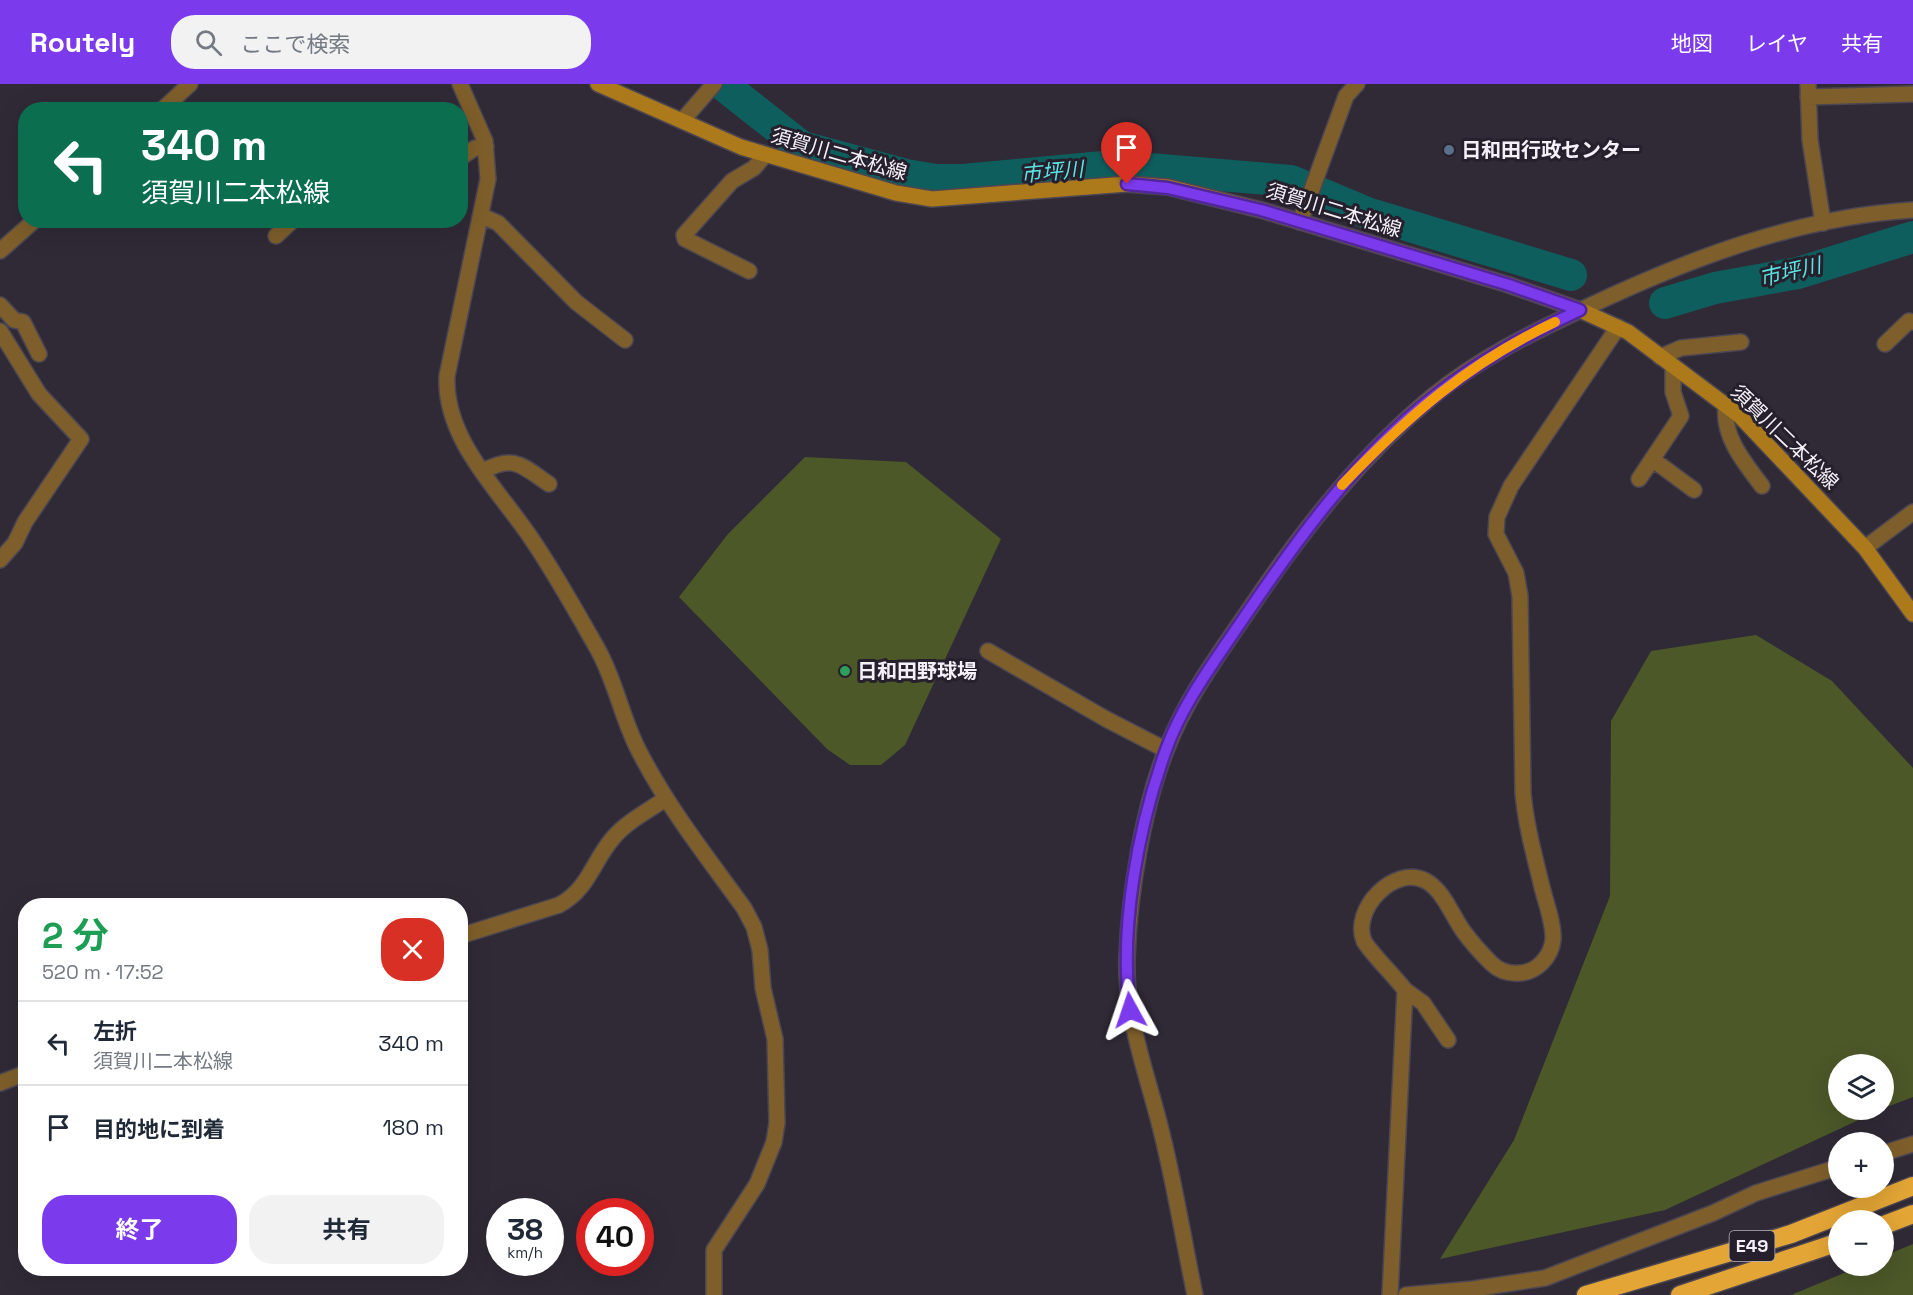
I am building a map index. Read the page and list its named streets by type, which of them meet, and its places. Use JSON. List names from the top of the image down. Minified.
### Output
{"streets":{"highway":["E49"],"main road":["須賀川二本松線"]},"water":["市坪川"],"places":["日和田行政センター","日和田野球場"],"page":{"header":"Routely","search":"ここで検索","nav":["地図","レイヤ","共有"],"turn":["340 m","須賀川二本松線"],"heading":["2 分","520 m · 17:52"],"list":[{"name":"左折","note":"須賀川二本松線","value":"340 m"},{"name":"目的地に到着","value":"180 m"}],"map_buttons":["+","−"],"buttons":["終了","共有"],"speed":"38 km/h","limit":"40"}}
